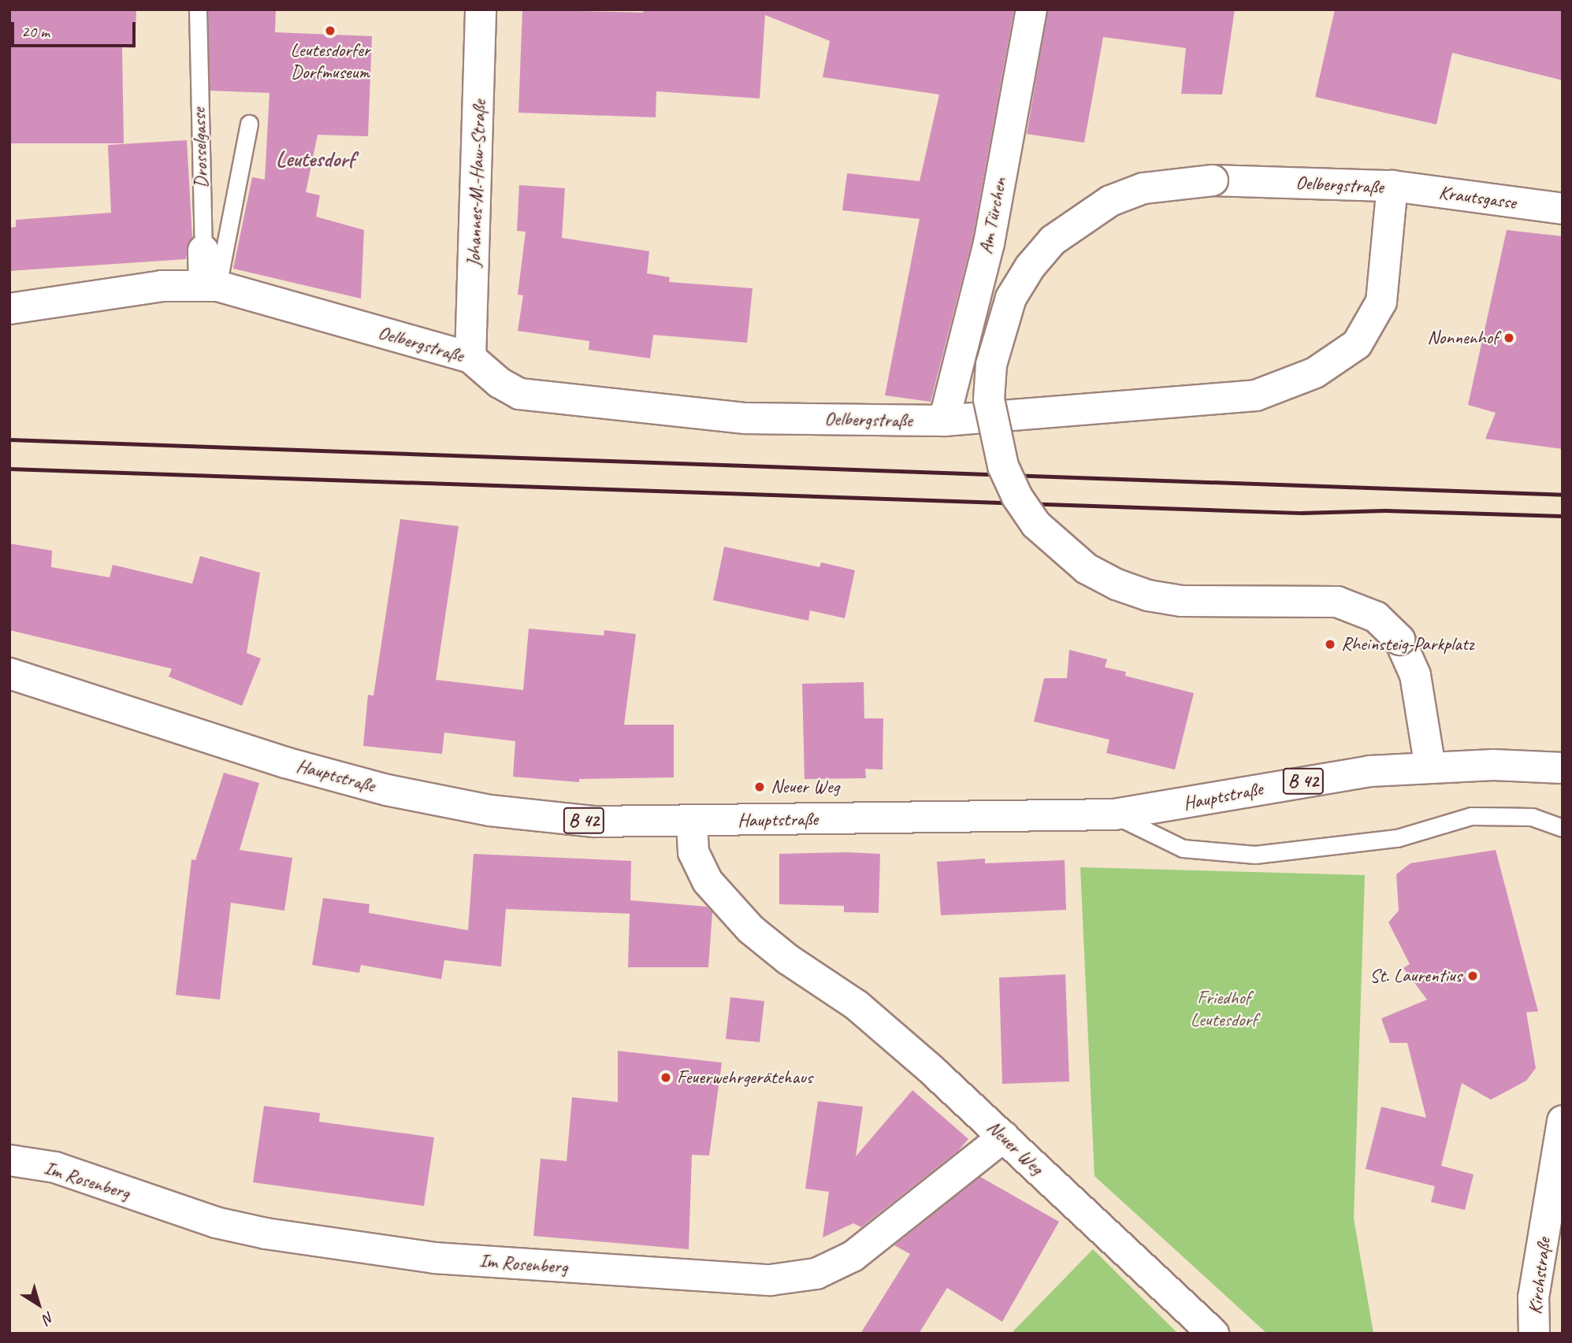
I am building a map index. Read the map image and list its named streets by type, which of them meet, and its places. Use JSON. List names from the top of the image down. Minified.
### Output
{"streets":{"street":["Drosselgasse","Johannes-M.-Haw-Straße","Oelbergstraße","Krautsgasse","Am Türchen","Hauptstraße","B 42","Neuer Weg","Im Rosenberg","Kirchstraße"]},"crossings":[["Drosselgasse","Oelbergstraße"],["Johannes-M.-Haw-Straße","Oelbergstraße"],["Oelbergstraße","Krautsgasse"],["Oelbergstraße","Am Türchen"],["Oelbergstraße","Hauptstraße"],["Hauptstraße","Neuer Weg"],["Neuer Weg","Im Rosenberg"]],"districts":["Leutesdorf"],"parks":["Friedhof Leutesdorf"],"places":["Leutesdorfer Dorfmuseum","Nonnenhof","Rheinsteig-Parkplatz","Neuer Weg","St. Laurentius","Feuerwehrgerätehaus"],"scale_bar":"20 m","north":"bottom right"}
